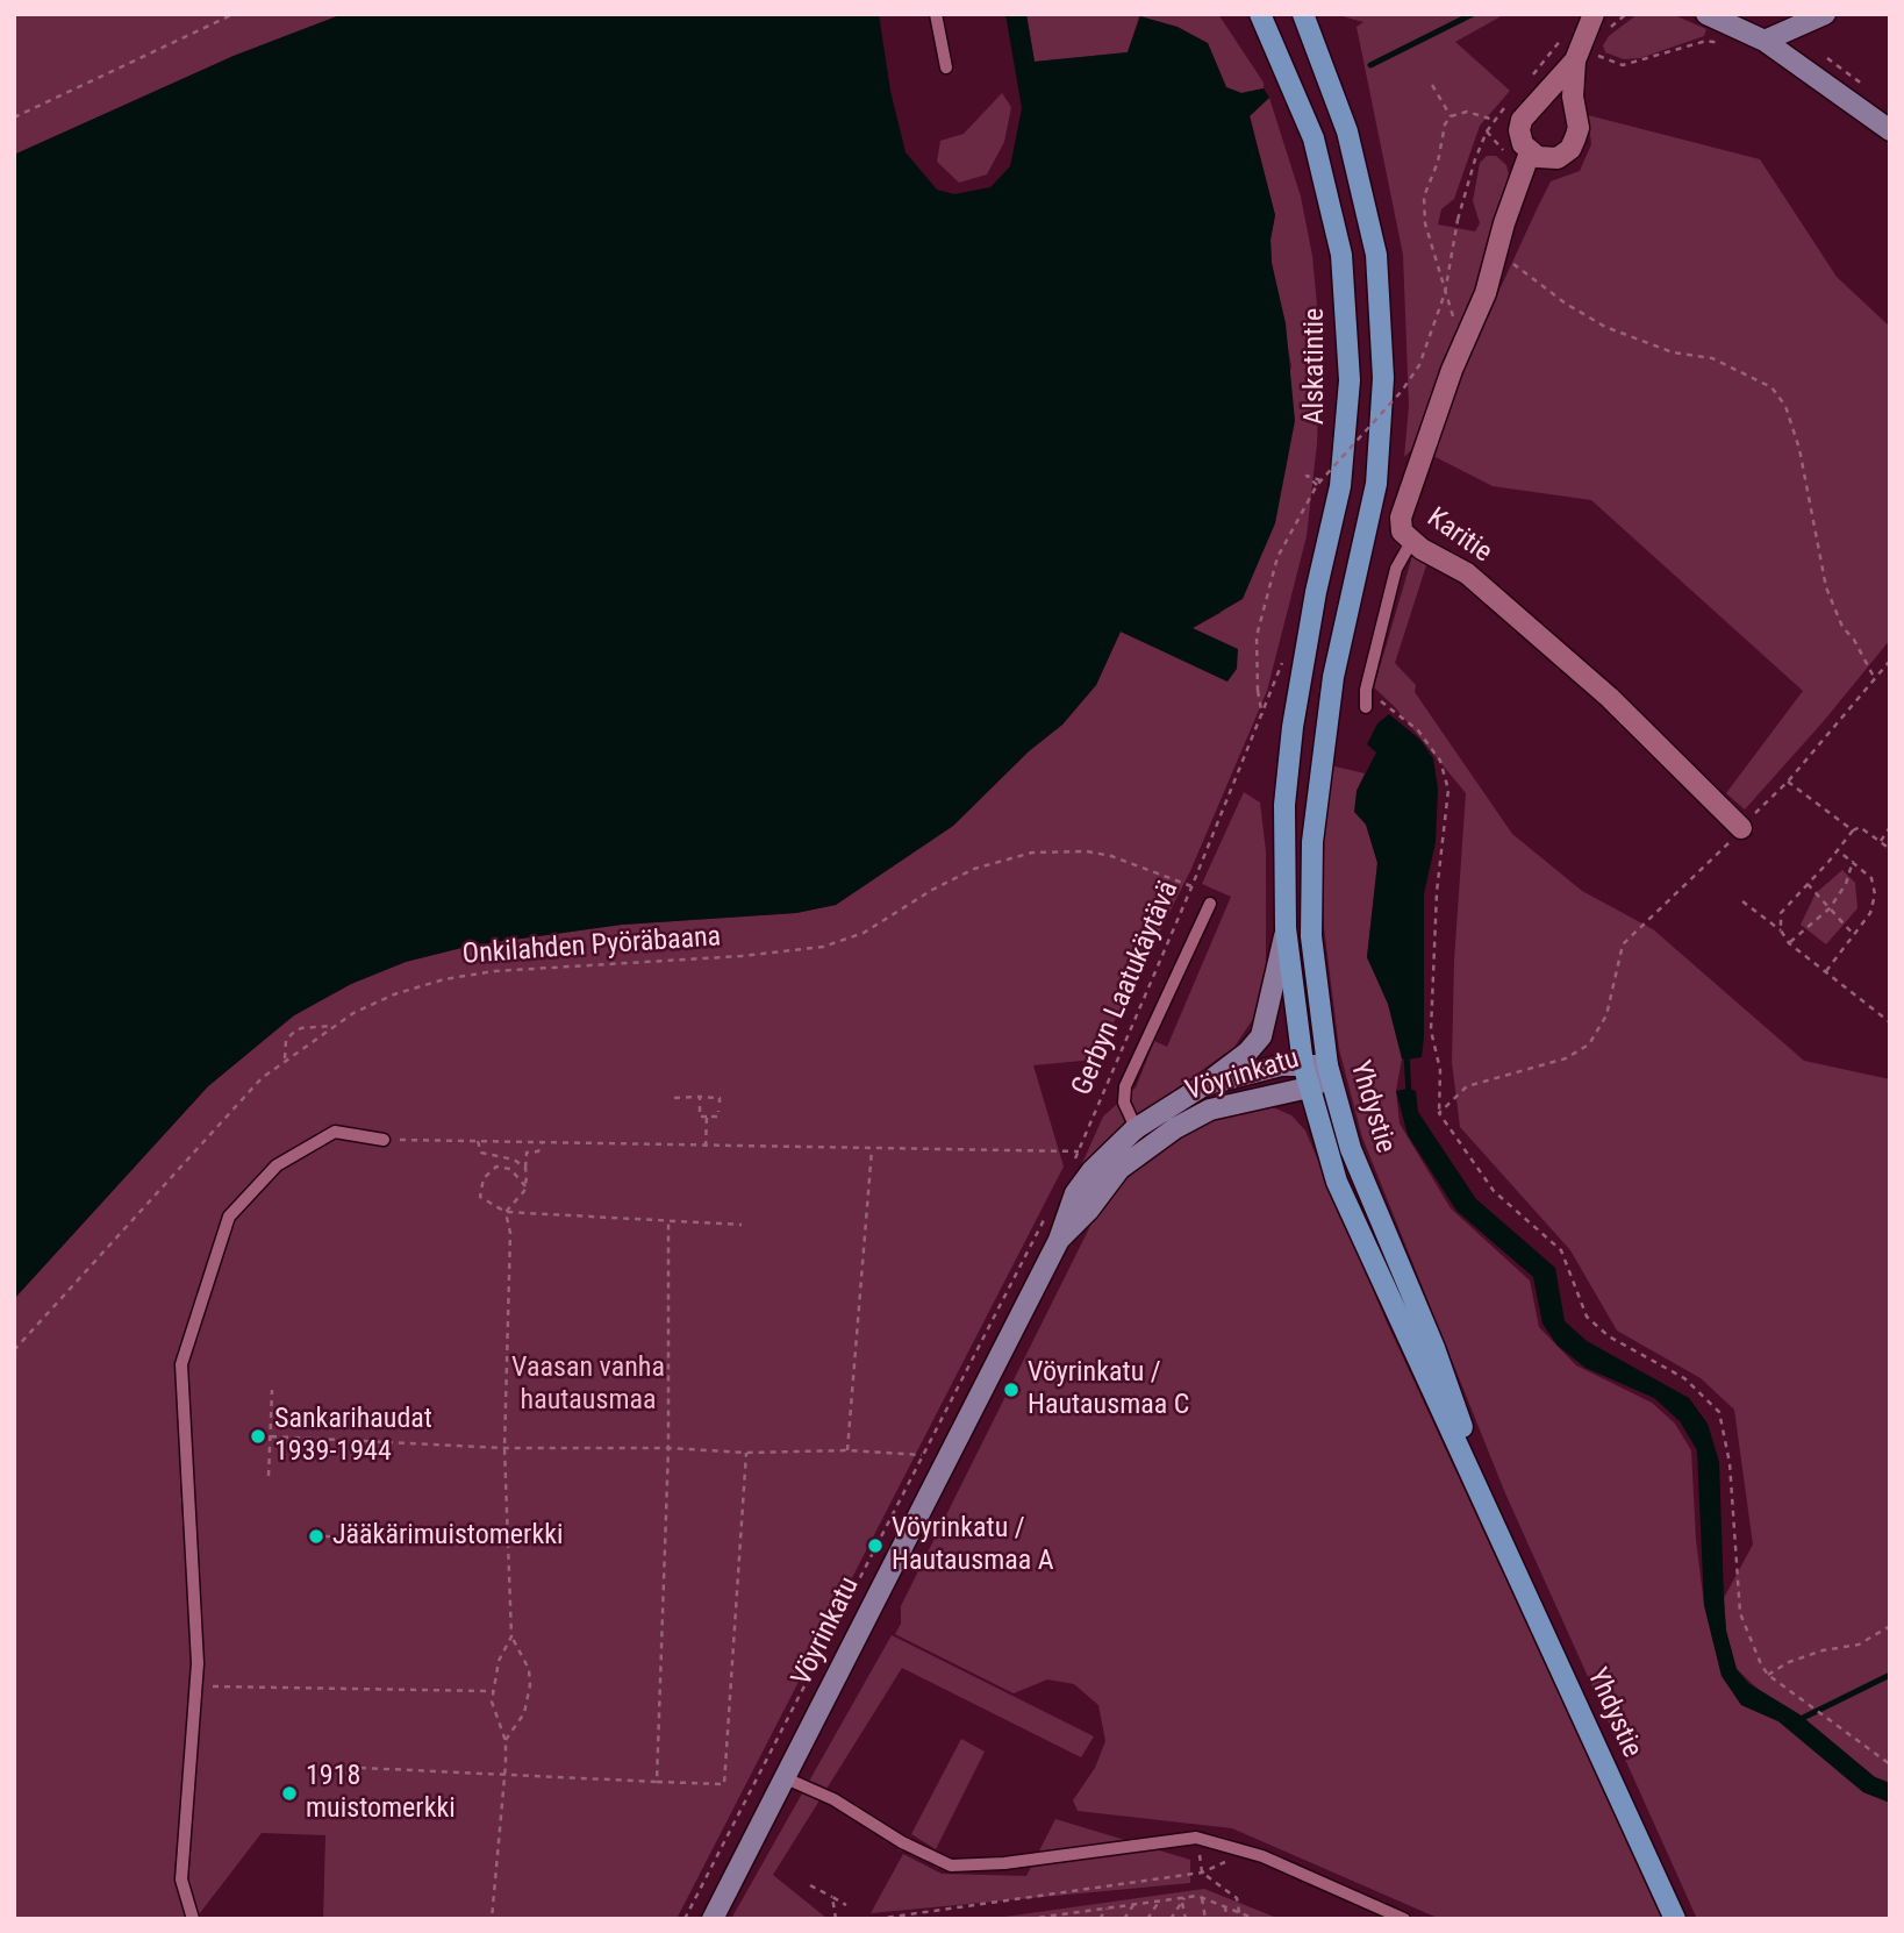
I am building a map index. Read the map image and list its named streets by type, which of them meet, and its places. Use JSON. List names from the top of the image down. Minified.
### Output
{"streets":{"main road":["Alskatintie","Vöyrinkatu","Yhdystie"],"street":["Karitie"],"path":["Onkilahden Pyöräbaana","Gerbyn Laatukäytävä"]},"crossings":[["Alskatintie","Yhdystie"],["Onkilahden Pyöräbaana","Gerbyn Laatukäytävä"],["Vöyrinkatu","Yhdystie"]],"parks":["Vaasan vanha hautausmaa"],"places":["Vöyrinkatu / Hautausmaa C","Sankarihaudat 1939-1944","Jääkärimuistomerkki","Vöyrinkatu / Hautausmaa A","1918 muistomerkki"]}
